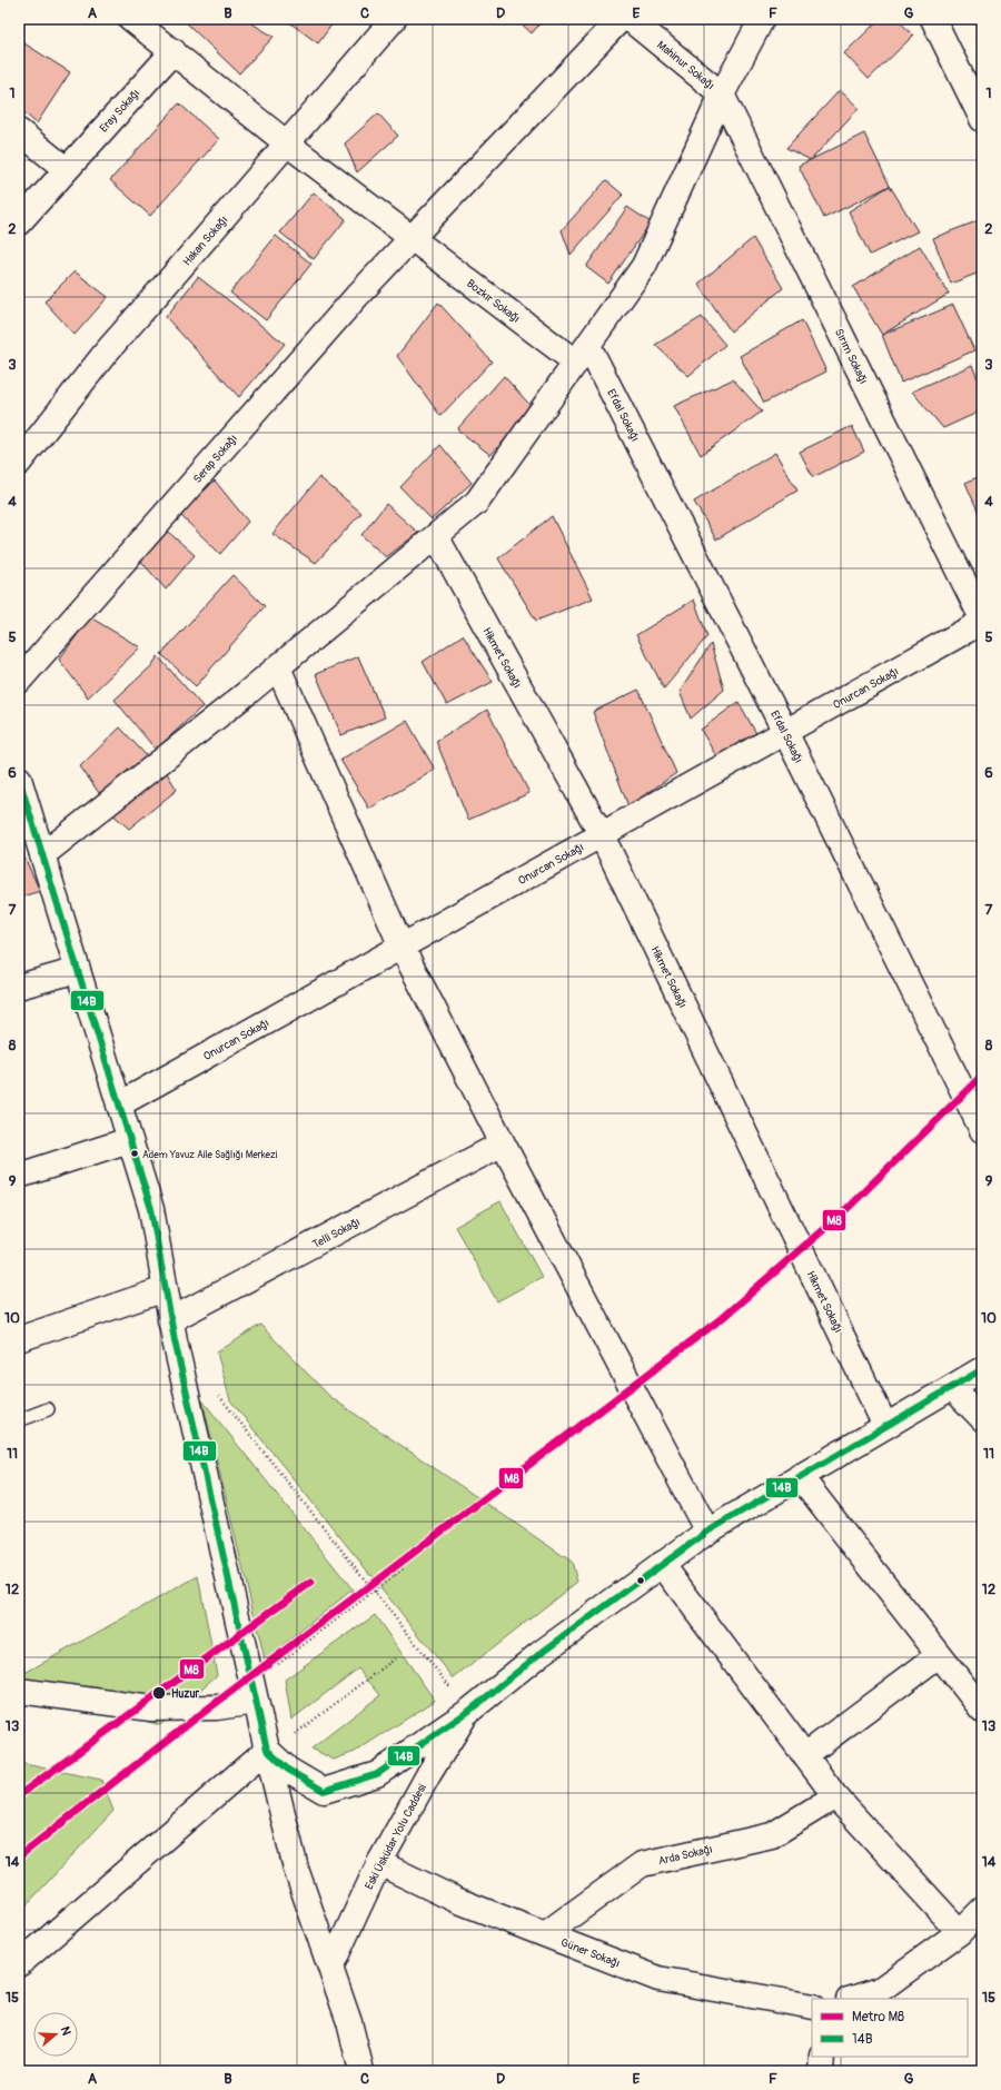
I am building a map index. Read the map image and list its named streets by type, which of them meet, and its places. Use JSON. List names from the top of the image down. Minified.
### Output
{"streets":{"street":["Mahinur Sokağı","Eray Sokağı","Hakan Sokağı","Bozkır Sokağı","Sırım Sokağı","Efdal Sokağı","Serap Sokağı","Hikmet Sokağı","Onurcan Sokağı","Telli Sokağı","Eski Üsküdar Yolu Caddesi","Arda Sokağı","Güner Sokağı"]},"crossings":[["Mahinur Sokağı","Sırım Sokağı"],["Eray Sokağı","Bozkır Sokağı"],["Hakan Sokağı","Bozkır Sokağı"],["Bozkır Sokağı","Efdal Sokağı"],["Bozkır Sokağı","Serap Sokağı"],["Efdal Sokağı","Onurcan Sokağı"],["Hikmet Sokağı","Onurcan Sokağı"],["Hikmet Sokağı","Eski Üsküdar Yolu Caddesi"],["Eski Üsküdar Yolu Caddesi","Güner Sokağı"],["Arda Sokağı","Güner Sokağı"]],"places":["Adem Yavuz Aile Sağlığı Merkezi","Huzur"],"lines":["transit line 14B","metro line M8"],"legend":["Metro M8","14B"],"north":"right","grid":{"columns":["A","B","C","D","E","F","G"],"rows":["1","2","3","4","5","6","7","8","9","10","11","12","13","14","15"]}}
